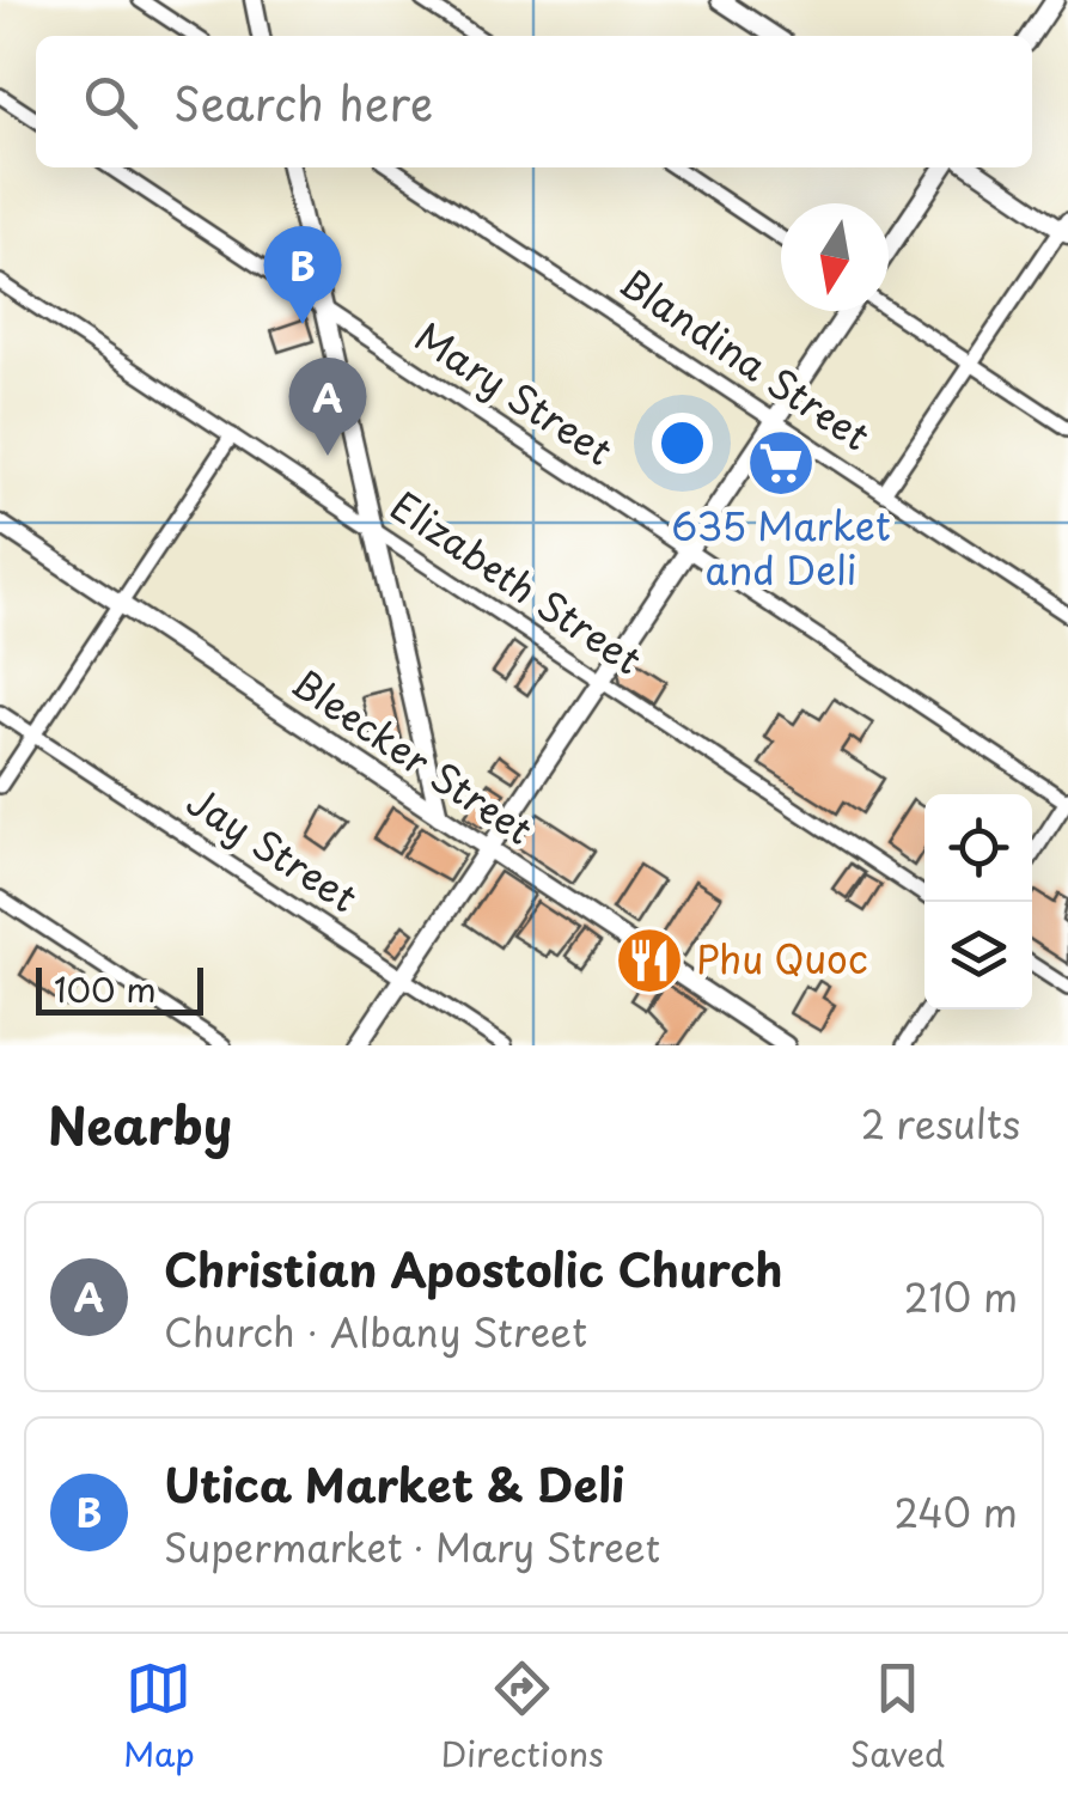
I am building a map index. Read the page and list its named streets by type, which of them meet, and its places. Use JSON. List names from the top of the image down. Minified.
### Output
{"streets":{"street":["Blandina Street","Mary Street","Elizabeth Street","Bleecker Street","Jay Street"]},"places":{"supermarket":["635 Market and Deli"],"restaurant":["Phu Quoc"]},"scale_bar":"100 m","north":"bottom","page":{"search":"Search here","pins":["B","A"],"scale":"100 m","heading":["Nearby","2 results"],"list":[{"mark":"A","name":"Christian Apostolic Church","note":"Church · Albany Street","value":"210 m"},{"mark":"B","name":"Utica Market & Deli","note":"Supermarket · Mary Street","value":"240 m"}],"nav":["Map","Directions","Saved"]}}
